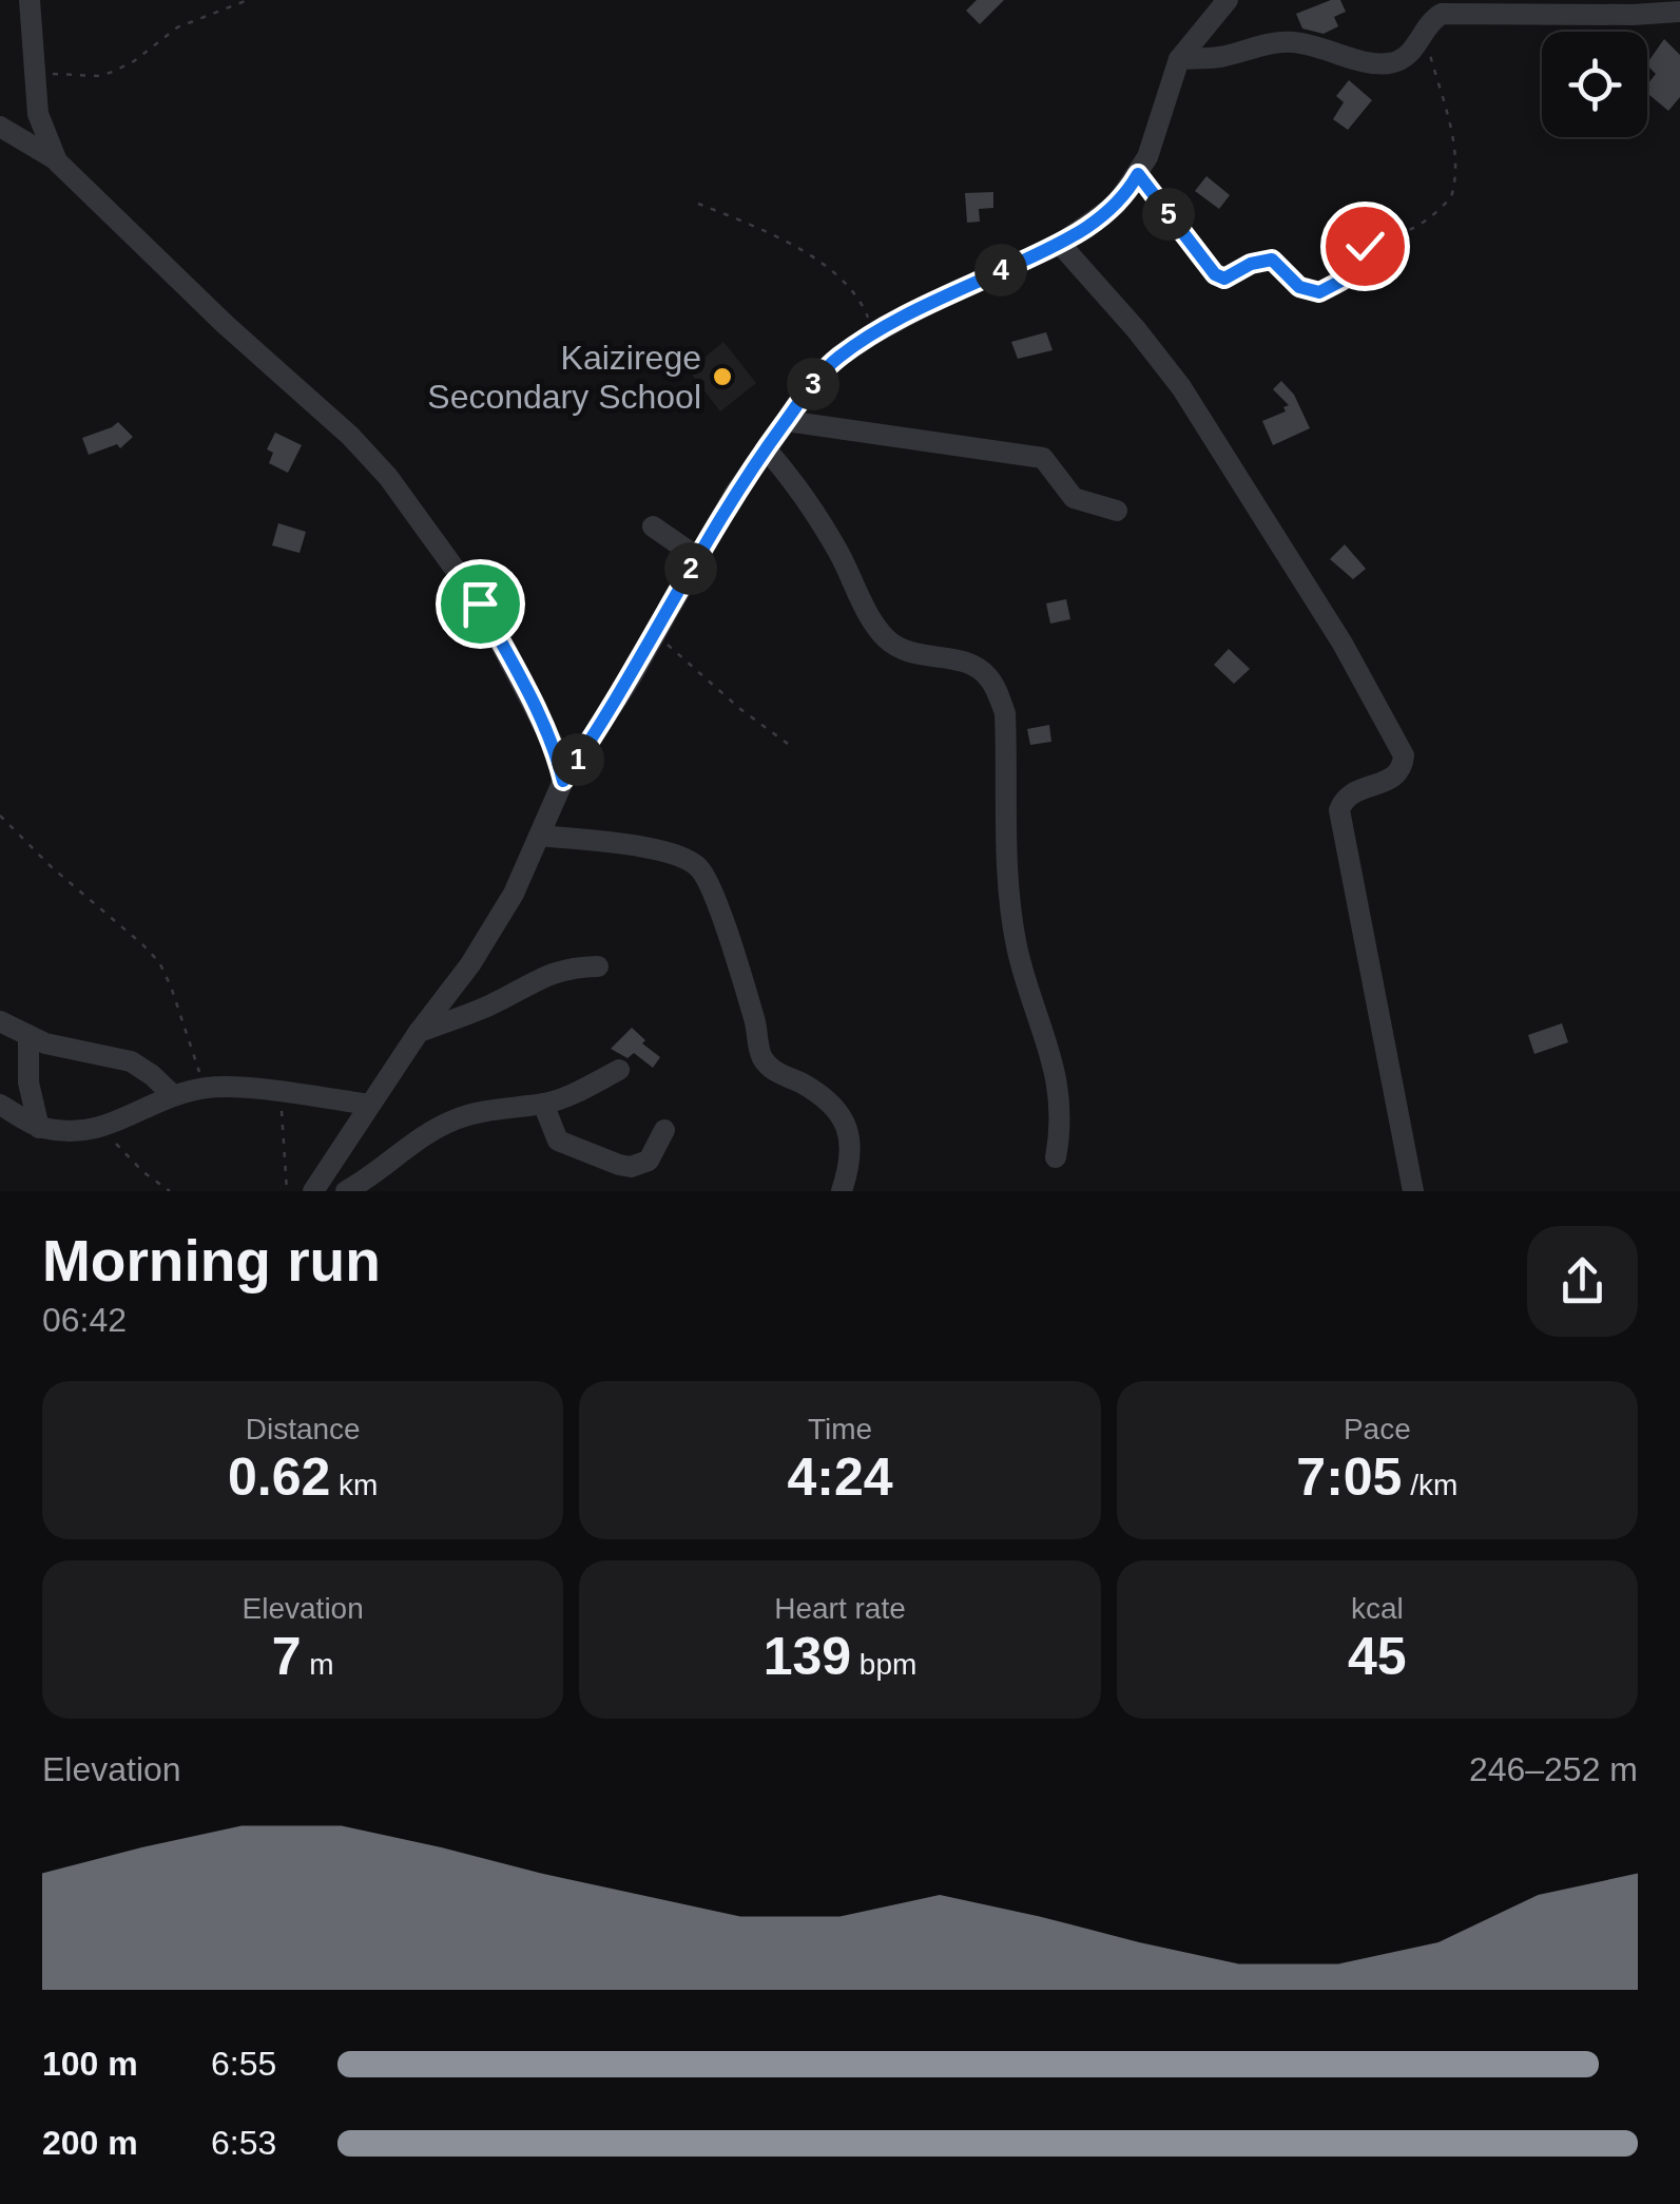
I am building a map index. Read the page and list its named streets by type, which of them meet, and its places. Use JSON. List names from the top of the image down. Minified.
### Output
{"places":["Kaizirege Secondary School"],"page":{"pins":["5","4","3","2","1"],"heading":["Morning run","06:42"],"stats":[["Distance","0.62 km"],["Time","4:24"],["Pace","7:05 /km"],["Elevation","7 m"],["Heart rate","139 bpm"],["kcal","45"]],"chart":["Elevation","246–252 m"],"list":[{"name":"100 m","note":"6:55"},{"name":"200 m","note":"6:53"}]}}
